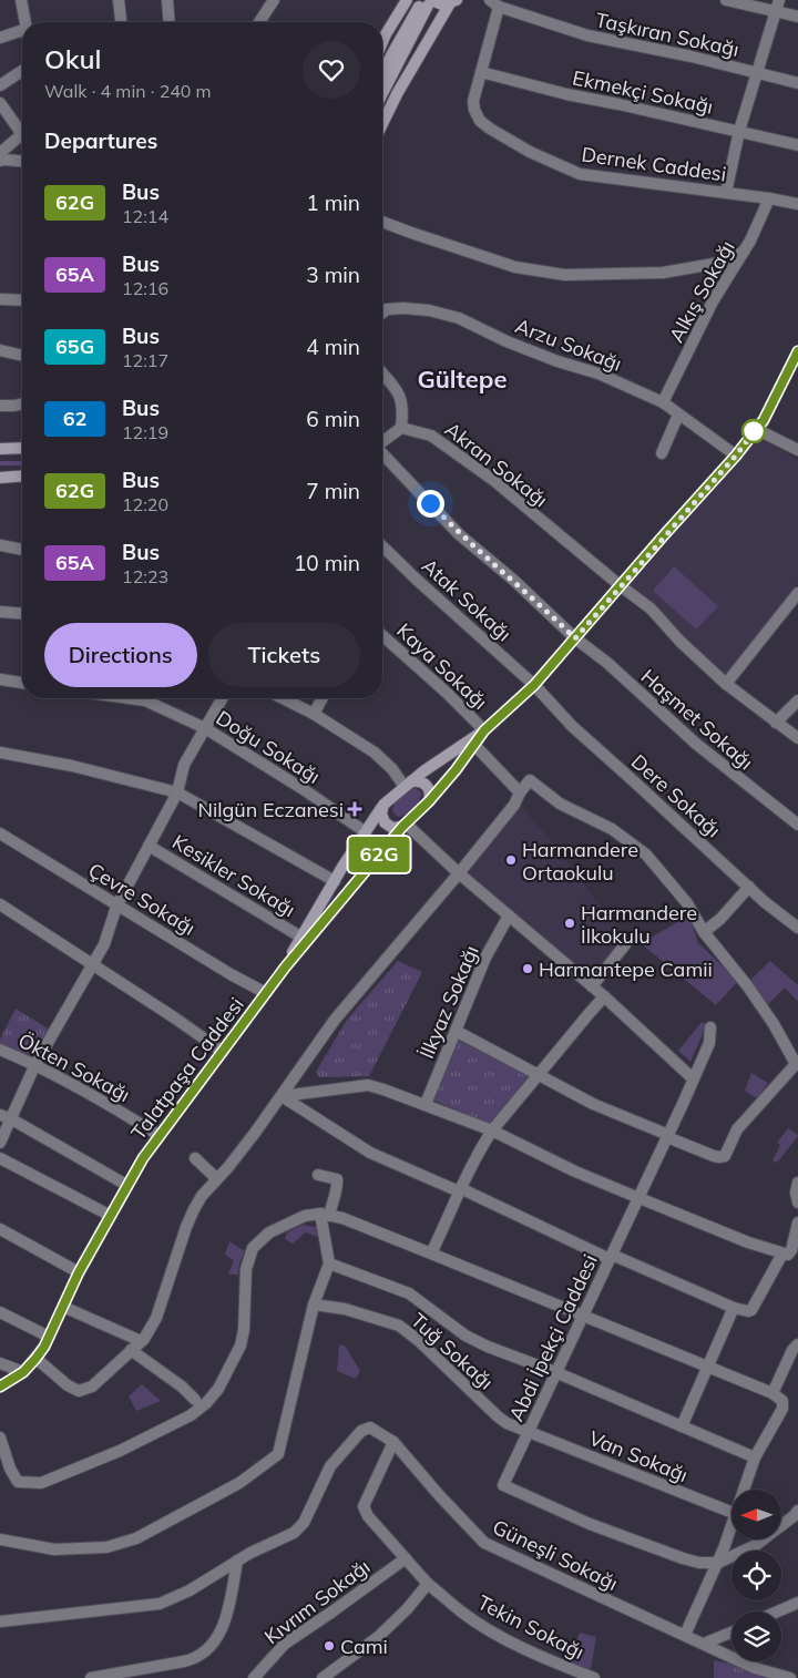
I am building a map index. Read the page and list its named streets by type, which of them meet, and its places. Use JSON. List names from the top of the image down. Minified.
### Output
{"streets":{"main road":["Talatpaşa Caddesi"],"street":["Taşkıran Sokağı","Ekmekçi Sokağı","Dernek Caddesi","Alkış Sokağı","Arzu Sokağı","Akran Sokağı","Atak Sokağı","Kaya Sokağı","Haşmet Sokağı","Doğu Sokağı","Dere Sokağı","Kesikler Sokağı","Çevre Sokağı","İlkyaz Sokağı","Ökten Sokağı","Abdi İpekçi Caddesi","Tuğ Sokağı","Van Sokağı","Güneşli Sokağı","Kıvrım Sokağı","Tekin Sokağı"]},"crossings":[["Taşkıran Sokağı","Dernek Caddesi"],["Ekmekçi Sokağı","Dernek Caddesi"],["Dernek Caddesi","Alkış Sokağı"],["Alkış Sokağı","Arzu Sokağı"],["Atak Sokağı","Dere Sokağı"],["Doğu Sokağı","Talatpaşa Caddesi"],["Kesikler Sokağı","Talatpaşa Caddesi"],["Çevre Sokağı","Talatpaşa Caddesi"],["Ökten Sokağı","Talatpaşa Caddesi"],["Abdi İpekçi Caddesi","Tuğ Sokağı"],["Abdi İpekçi Caddesi","Van Sokağı"],["Tuğ Sokağı","Van Sokağı"],["Güneşli Sokağı","Tekin Sokağı"],["Kıvrım Sokağı","Tekin Sokağı"]],"districts":["Gültepe"],"places":{"health":["Nilgün Eczanesi"],"other":["Harmandere Ortaokulu","Harmandere İlkokulu","Harmantepe Camii","Cami"]},"lines":["bus line 62G"],"north":"left","page":{"on_map":"62G","heading":[["Okul","Walk · 4 min · 240 m"],"Departures"],"list":[{"mark":"62G","name":"Bus","note":"12:14","value":"1 min"},{"mark":"65A","name":"Bus","note":"12:16","value":"3 min"},{"mark":"65G","name":"Bus","note":"12:17","value":"4 min"},{"mark":"62","name":"Bus","note":"12:19","value":"6 min"},{"mark":"62G","name":"Bus","note":"12:20","value":"7 min"},{"mark":"65A","name":"Bus","note":"12:23","value":"10 min"}],"buttons":["Directions","Tickets"]}}
